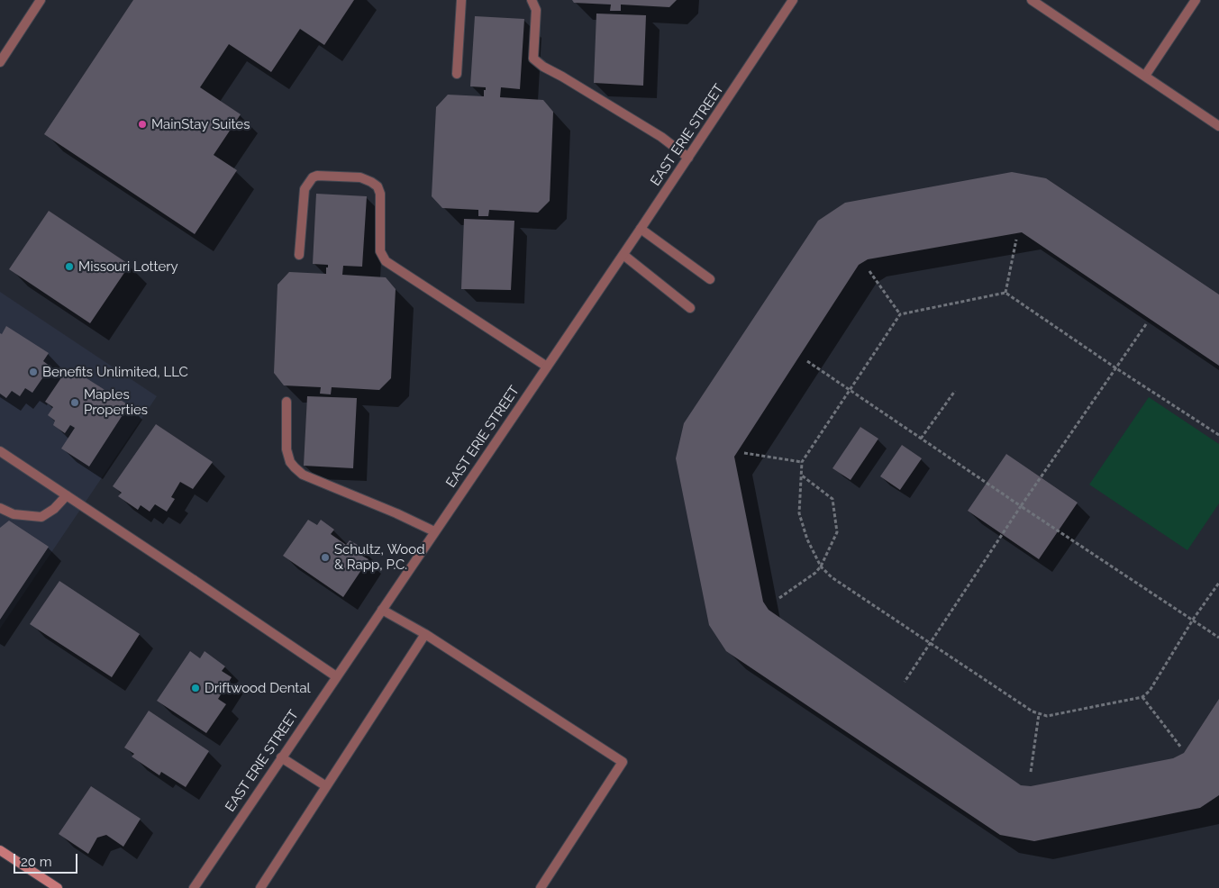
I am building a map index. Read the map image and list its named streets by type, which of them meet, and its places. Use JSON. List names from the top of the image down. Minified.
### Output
{"streets":{"street":["EAST ERIE STREET"]},"places":["MainStay Suites","Missouri Lottery","Benefits Unlimited, LLC","Maples Properties","Schultz, Wood & Rapp, P.C.","Driftwood Dental"],"scale_bar":"20 m"}
